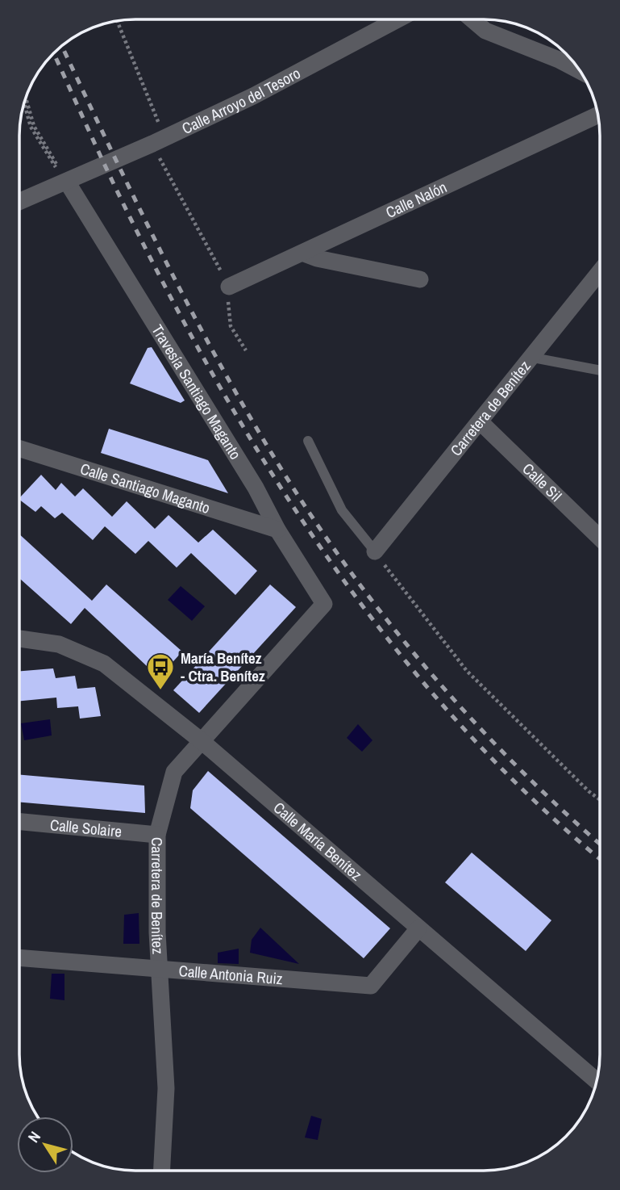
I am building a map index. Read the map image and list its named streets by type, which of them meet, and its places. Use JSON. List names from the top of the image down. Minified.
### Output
{"streets":{"street":["Calle Arroyo del Tesoro","Calle Nalón","Travesía Santiago Maganto","Carretera de Benítez","Calle Sil","Calle Santiago Maganto","Calle Solaire","Calle María Benítez","Calle Antonia Ruiz"]},"crossings":[["Calle Arroyo del Tesoro","Travesía Santiago Maganto"],["Travesía Santiago Maganto","Carretera de Benítez"],["Travesía Santiago Maganto","Calle Santiago Maganto"],["Carretera de Benítez","Calle Sil"],["Carretera de Benítez","Calle Solaire"],["Carretera de Benítez","Calle María Benítez"],["Carretera de Benítez","Calle Antonia Ruiz"],["Calle María Benítez","Calle Antonia Ruiz"]],"places":{"bus stop":["María Benítez - Ctra. Benítez"]},"north":"top left"}
